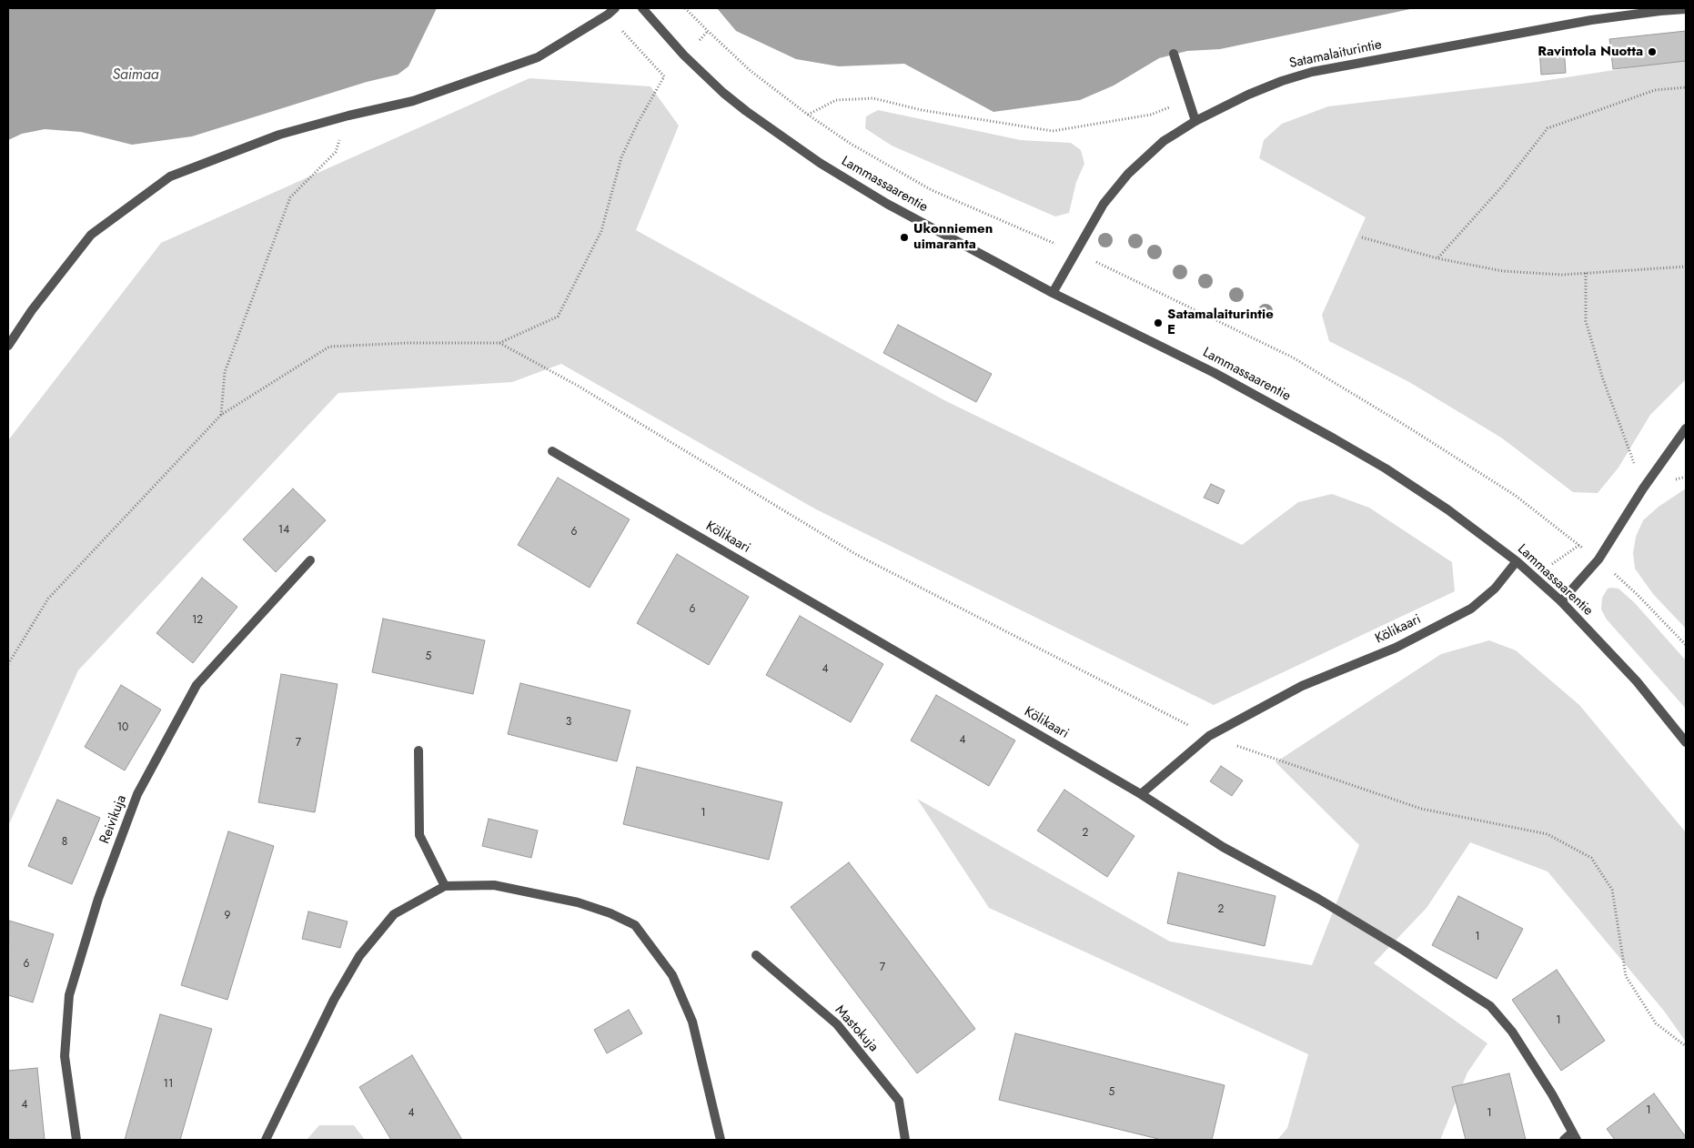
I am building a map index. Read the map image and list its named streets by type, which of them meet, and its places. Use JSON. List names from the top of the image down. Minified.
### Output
{"streets":{"street":["Satamalaiturintie","Lammassaarentie","Kölikaari","Reivikuja","Mastokuja"]},"crossings":[["Satamalaiturintie","Lammassaarentie"],["Lammassaarentie","Kölikaari"]],"water":["Saimaa"],"places":["Ravintola Nuotta","Ukonniemen uimaranta","Satamalaiturintie E"],"house_numbers":["14","6","6","12","5","4","3","10","4","7","1","2","8","2","9","1","6","7","1","11","5","4","1","4","1"]}
